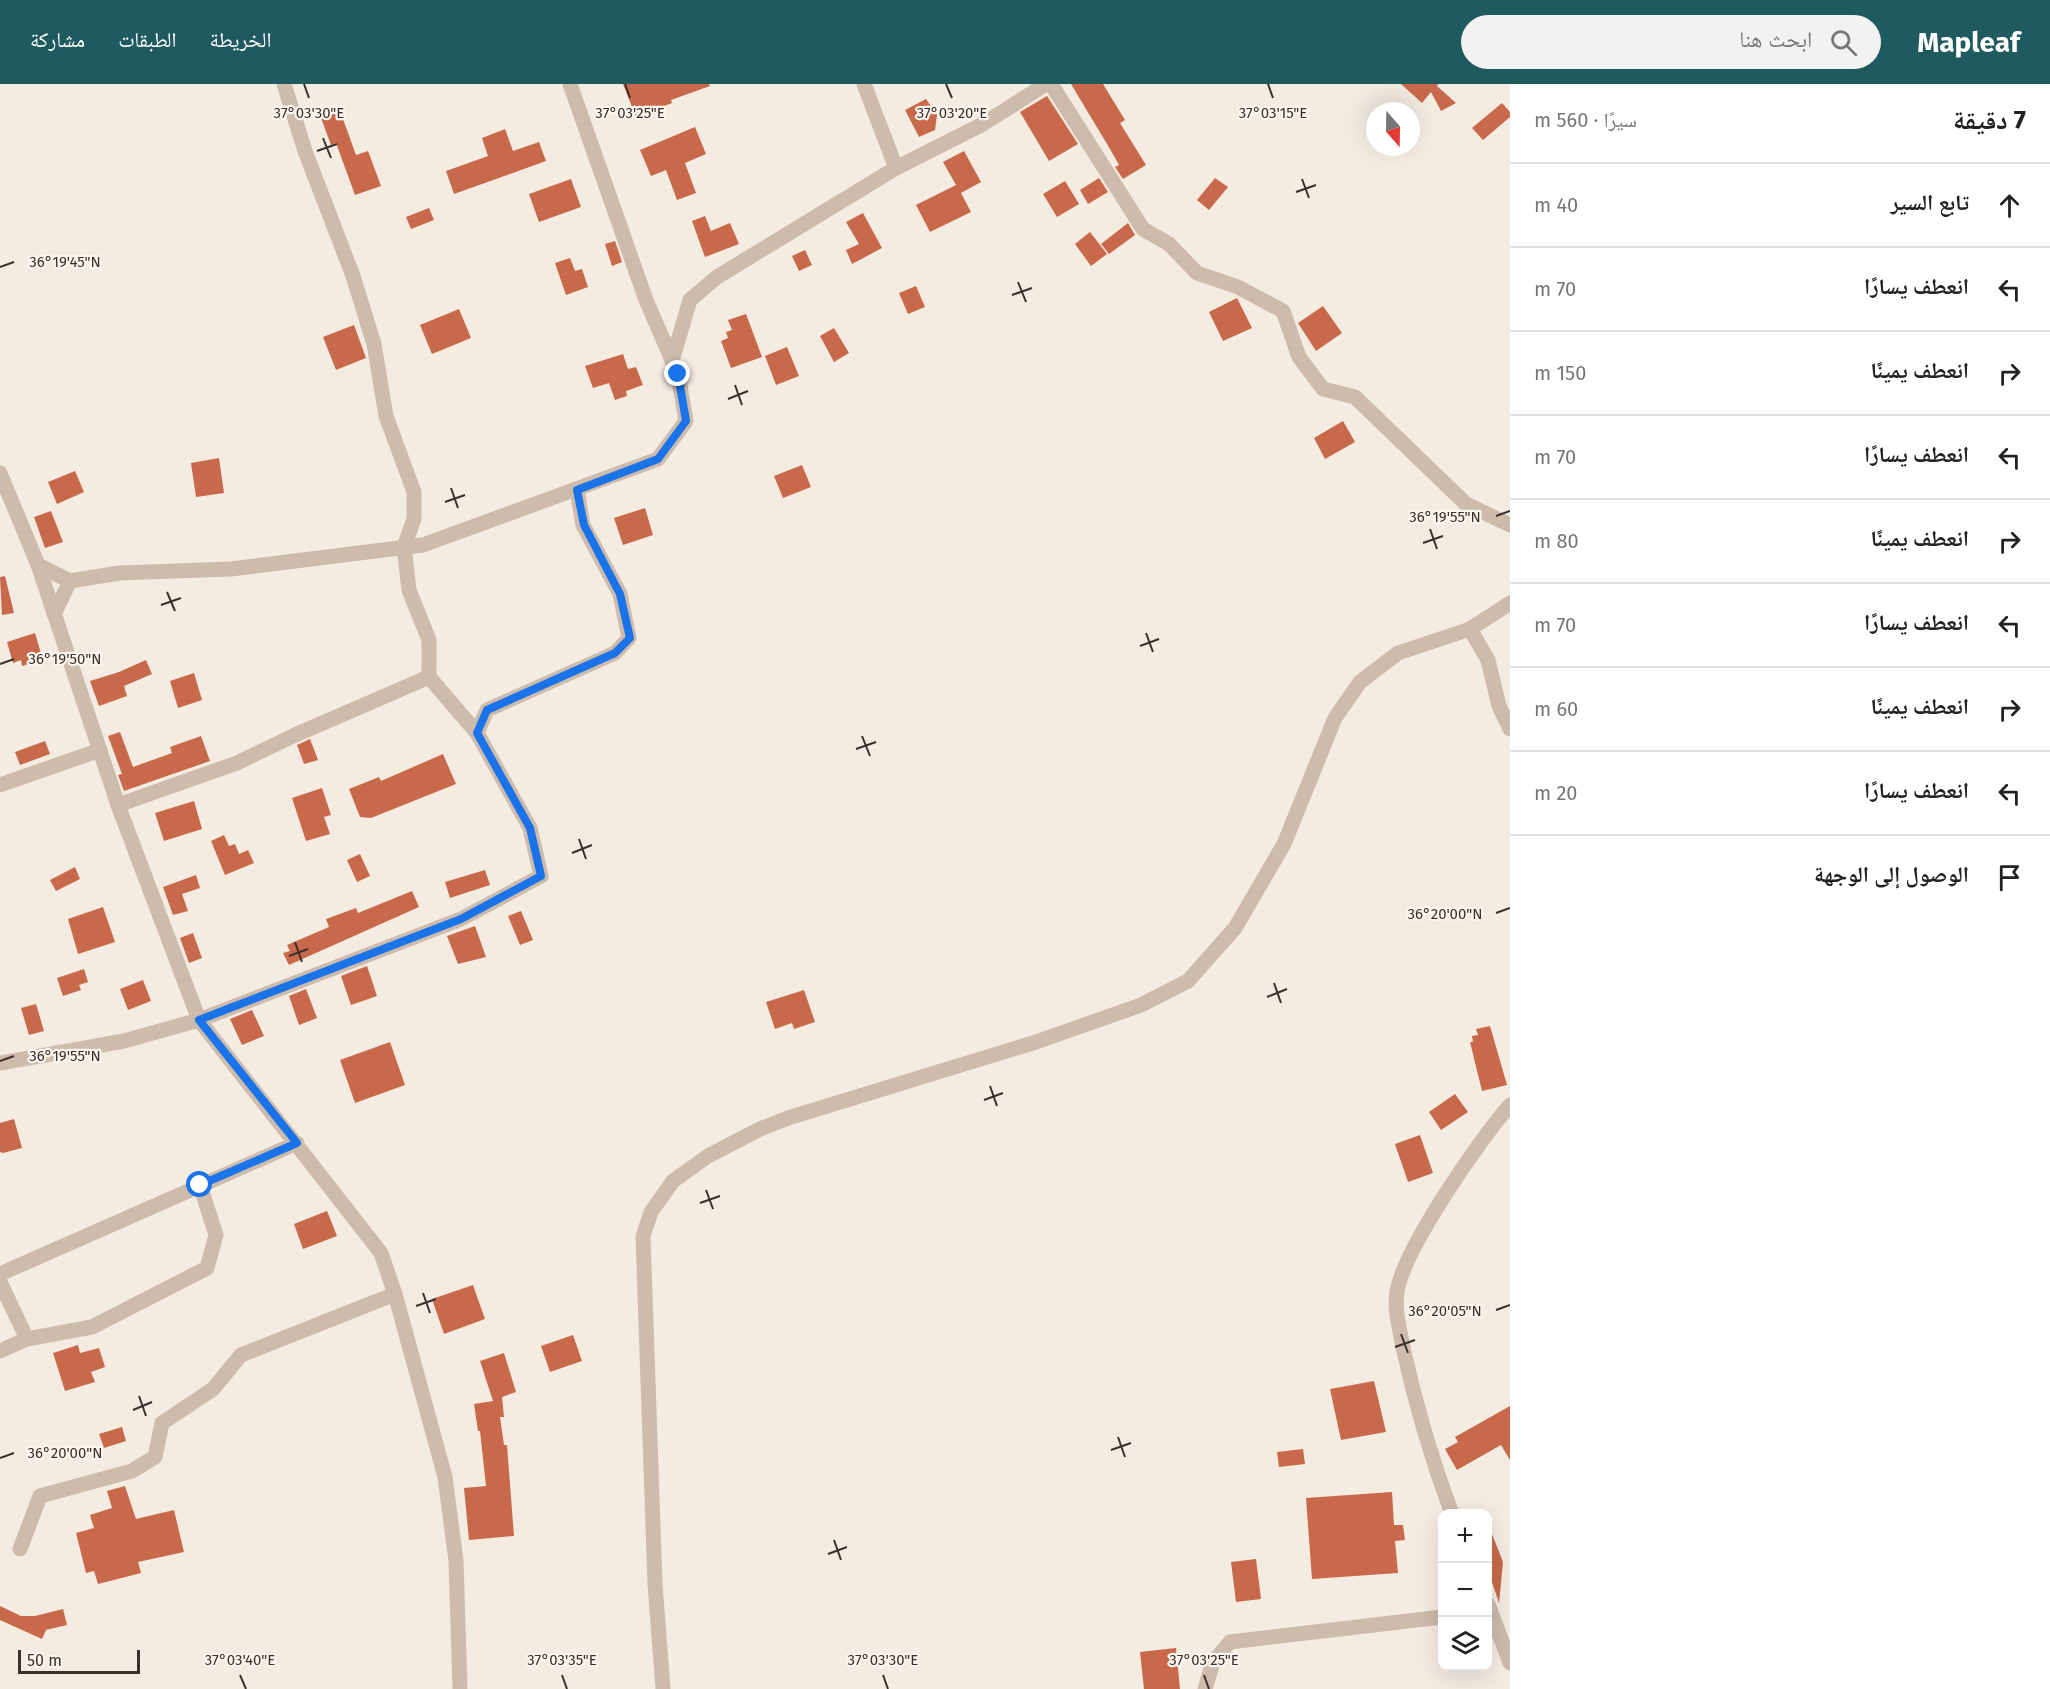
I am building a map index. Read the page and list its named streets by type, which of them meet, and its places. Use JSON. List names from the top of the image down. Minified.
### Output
{"scale_bar":"50 m","north":"bottom","page":{"header":"Mapleaf","search":"ابحث هنا","nav":["الخريطة","الطبقات","مشاركة"],"heading":["7 دقيقة","سيرًا · 560 m"],"list":[["تابع السير","40 m"],["انعطف يسارًا","70 m"],["انعطف يمينًا","150 m"],["انعطف يسارًا","70 m"],["انعطف يمينًا","80 m"],["انعطف يسارًا","70 m"],["انعطف يمينًا","60 m"],["انعطف يسارًا","20 m"],"الوصول إلى الوجهة"],"map_buttons":["+","−"],"scale":"50 m"},"coordinates":["37°03'30\"E","37°03'25\"E","37°03'20\"E","37°03'15\"E","36°19'45\"N","36°19'55\"N","36°19'50\"N","36°20'00\"N","36°20'05\"N","37°03'40\"E","37°03'35\"E"]}
